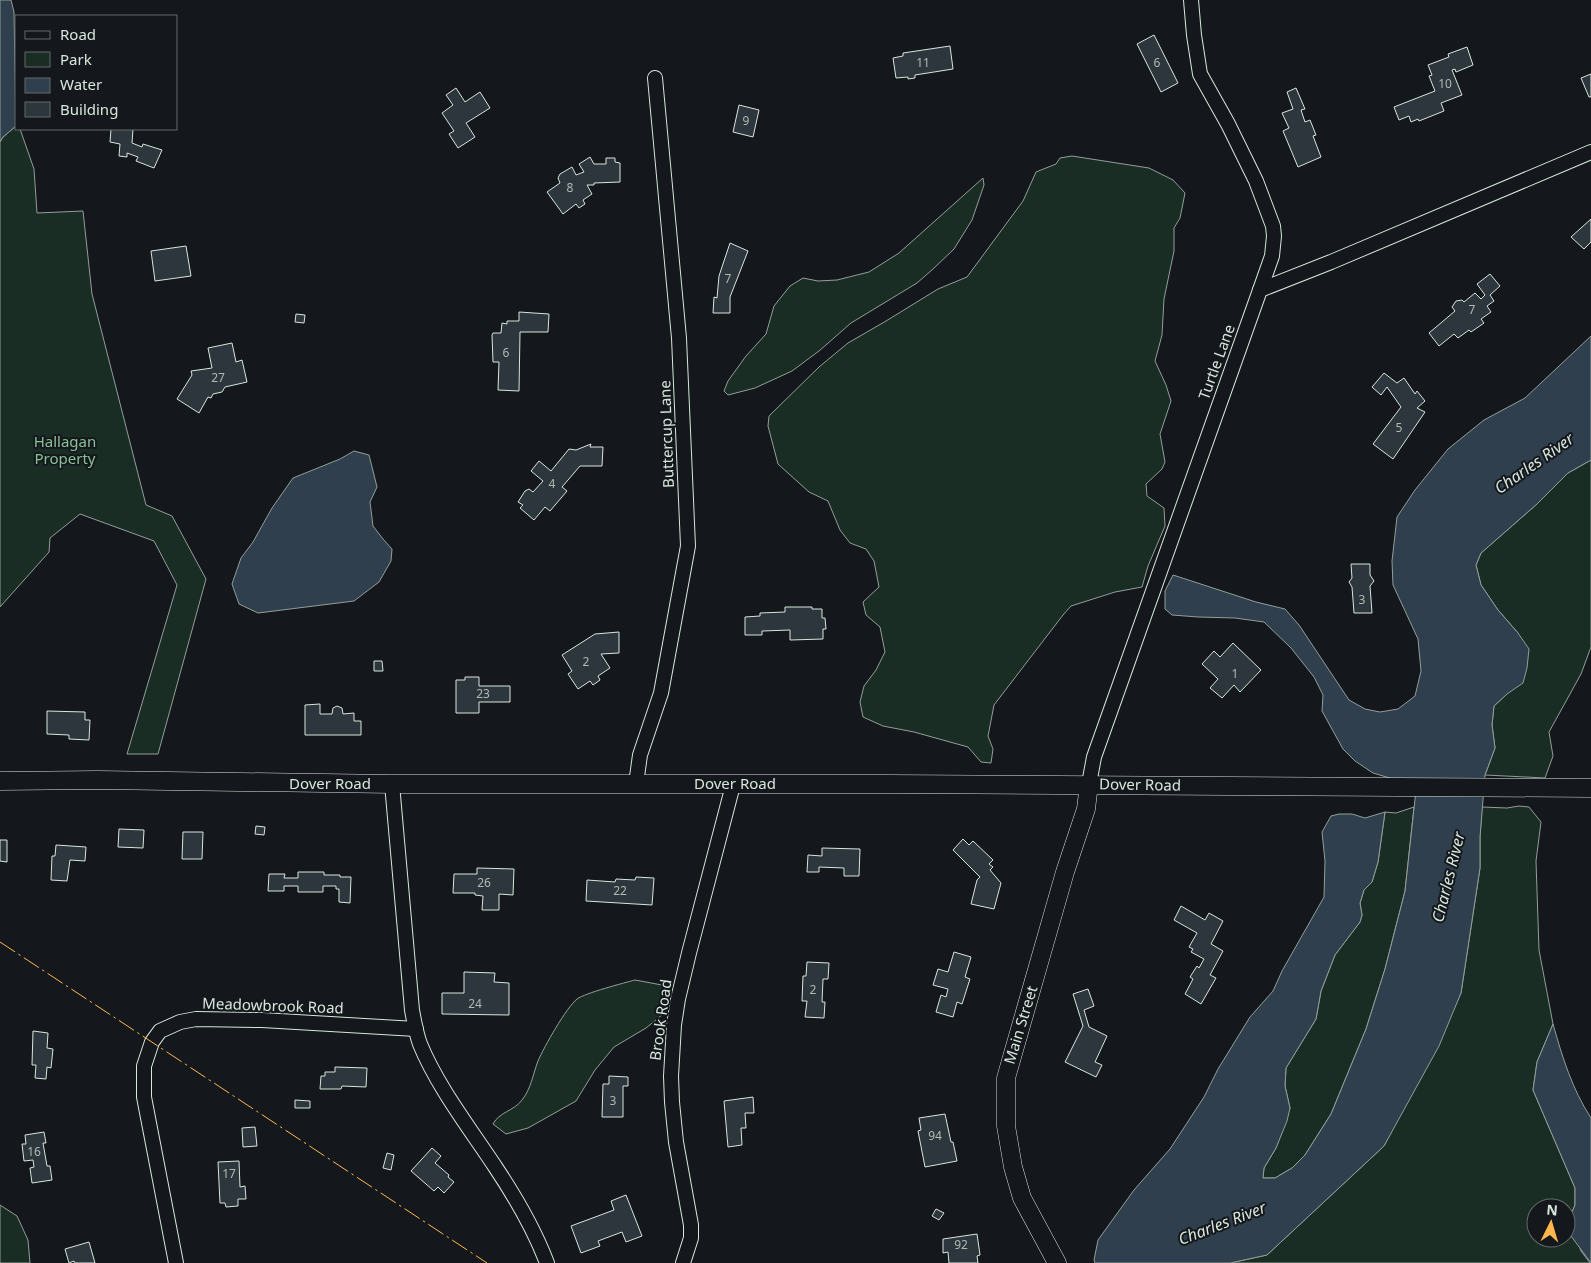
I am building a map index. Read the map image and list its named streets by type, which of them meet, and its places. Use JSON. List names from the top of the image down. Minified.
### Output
{"streets":{"street":["Turtle Lane","Buttercup Lane","Dover Road","Meadowbrook Road","Brook Road","Main Street"]},"crossings":[["Turtle Lane","Dover Road"],["Turtle Lane","Main Street"],["Buttercup Lane","Dover Road"],["Dover Road","Brook Road"],["Dover Road","Main Street"]],"water":["Charles River"],"parks":["Hallagan Property"],"house_numbers":["11","6","10","9","8","7","7","6","27","5","4","3","2","1","23","26","22","2","24","3","94","16","17","92"],"legend":["Road","Park","Water","Building"],"north":"top"}
